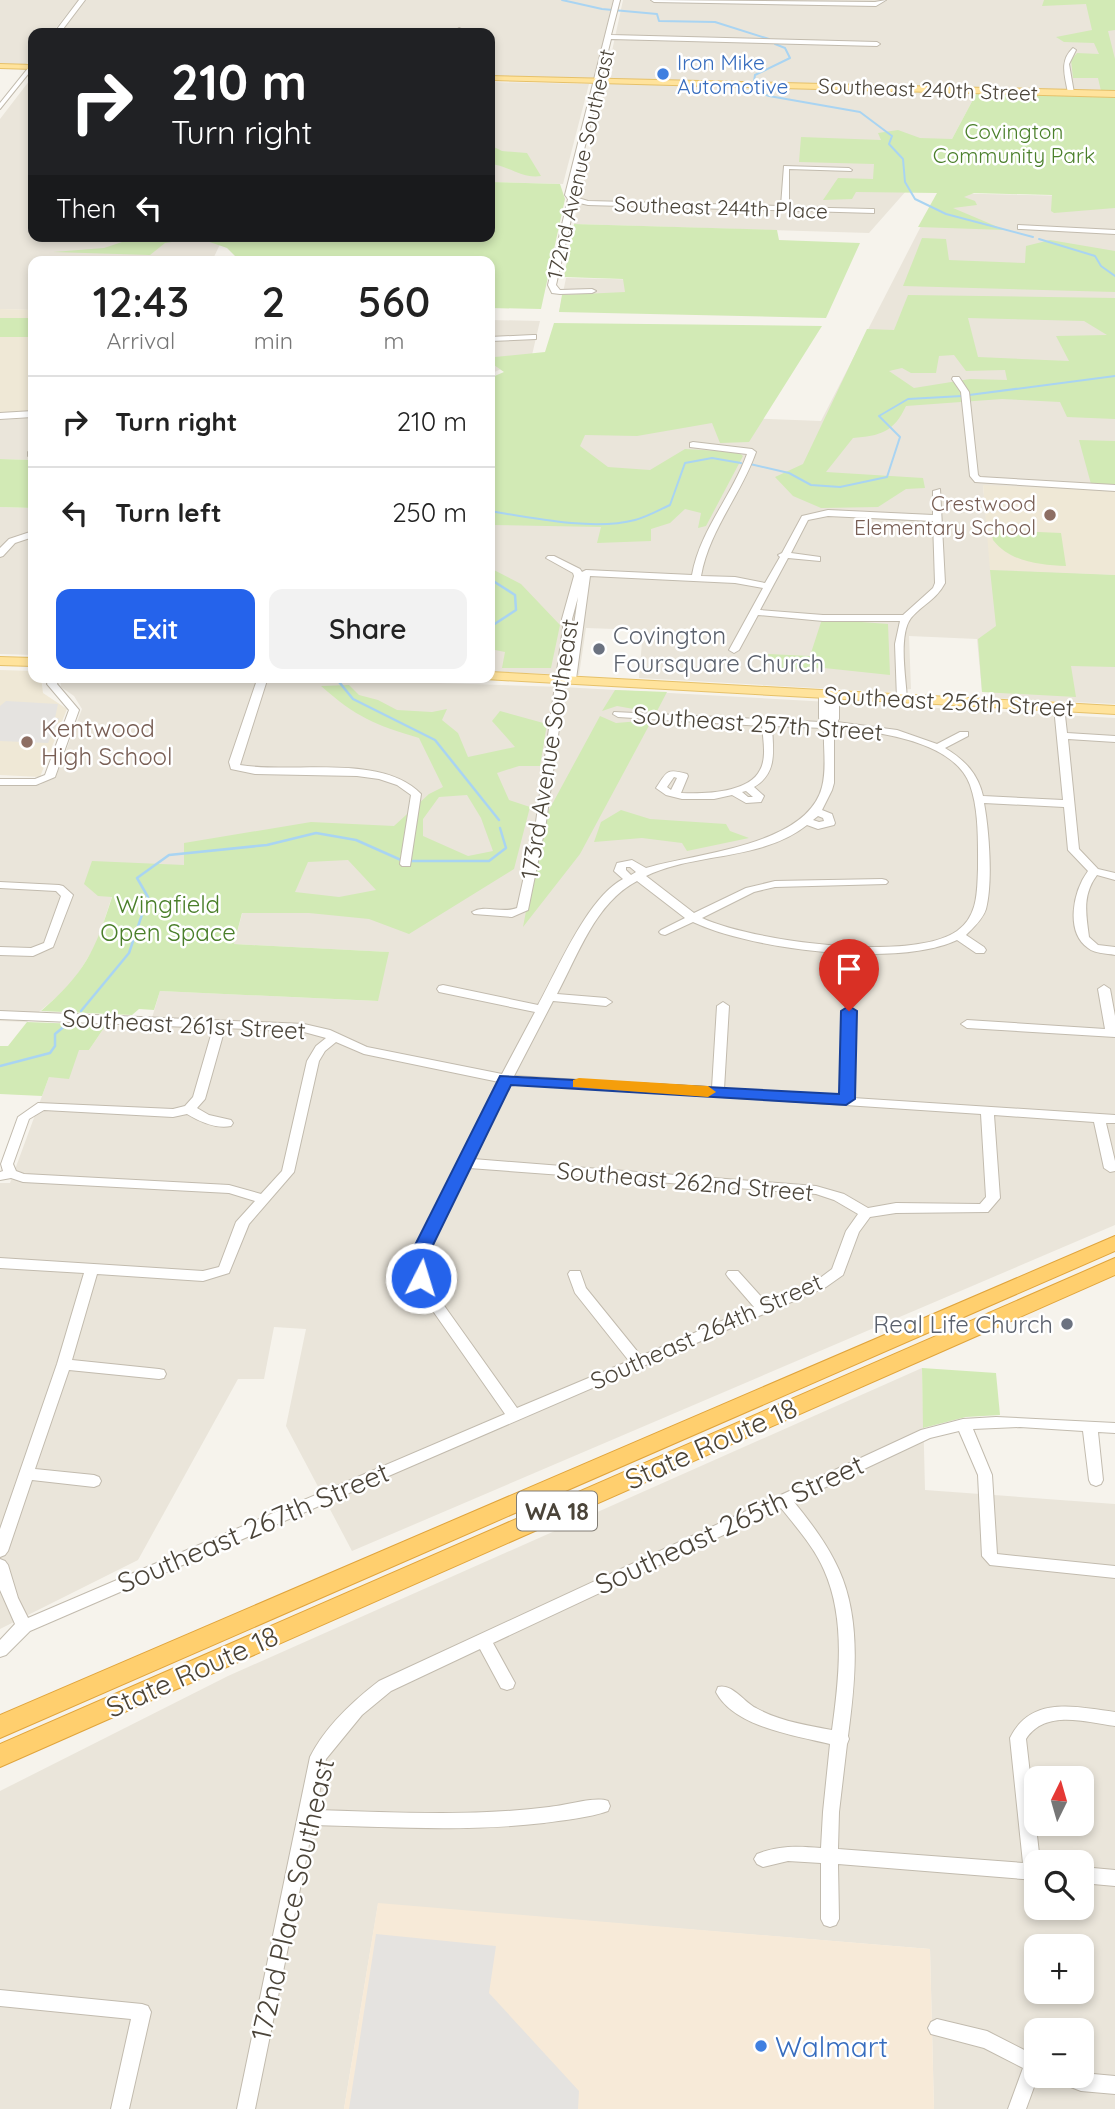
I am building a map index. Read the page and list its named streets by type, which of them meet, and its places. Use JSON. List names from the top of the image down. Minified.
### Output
{"streets":{"highway":["State Route 18","WA 18"],"main road":["Southeast 240th Street","Southeast 256th Street"],"street":["172nd Avenue Southeast","Southeast 244th Place","Southeast 257th Street","173rd Avenue Southeast","Southeast 261st Street","Southeast 262nd Street","Southeast 264th Street","Southeast 265th Street","Southeast 267th Street","172nd Place Southeast"]},"crossings":[["Southeast 240th Street","172nd Avenue Southeast"],["172nd Avenue Southeast","Southeast 244th Place"],["Southeast 256th Street","173rd Avenue Southeast"],["Southeast 262nd Street","Southeast 264th Street"],["Southeast 264th Street","Southeast 267th Street"],["Southeast 265th Street","172nd Place Southeast"]],"parks":["Covington Community Park","Wingfield Open Space"],"places":["Iron Mike Automotive","Crestwood Elementary School","Covington Foursquare Church","Kentwood High School","Real Life Church","Walmart"],"north":"top","page":{"turn":["210 m","Turn right"],"then":"Then","eta":["12:43","Arrival","2","min","560","m"],"list":[{"name":"Turn right","value":"210 m"},{"name":"Turn left","value":"250 m"}],"buttons":["Exit","Share"],"map_buttons":["+","−"]}}
